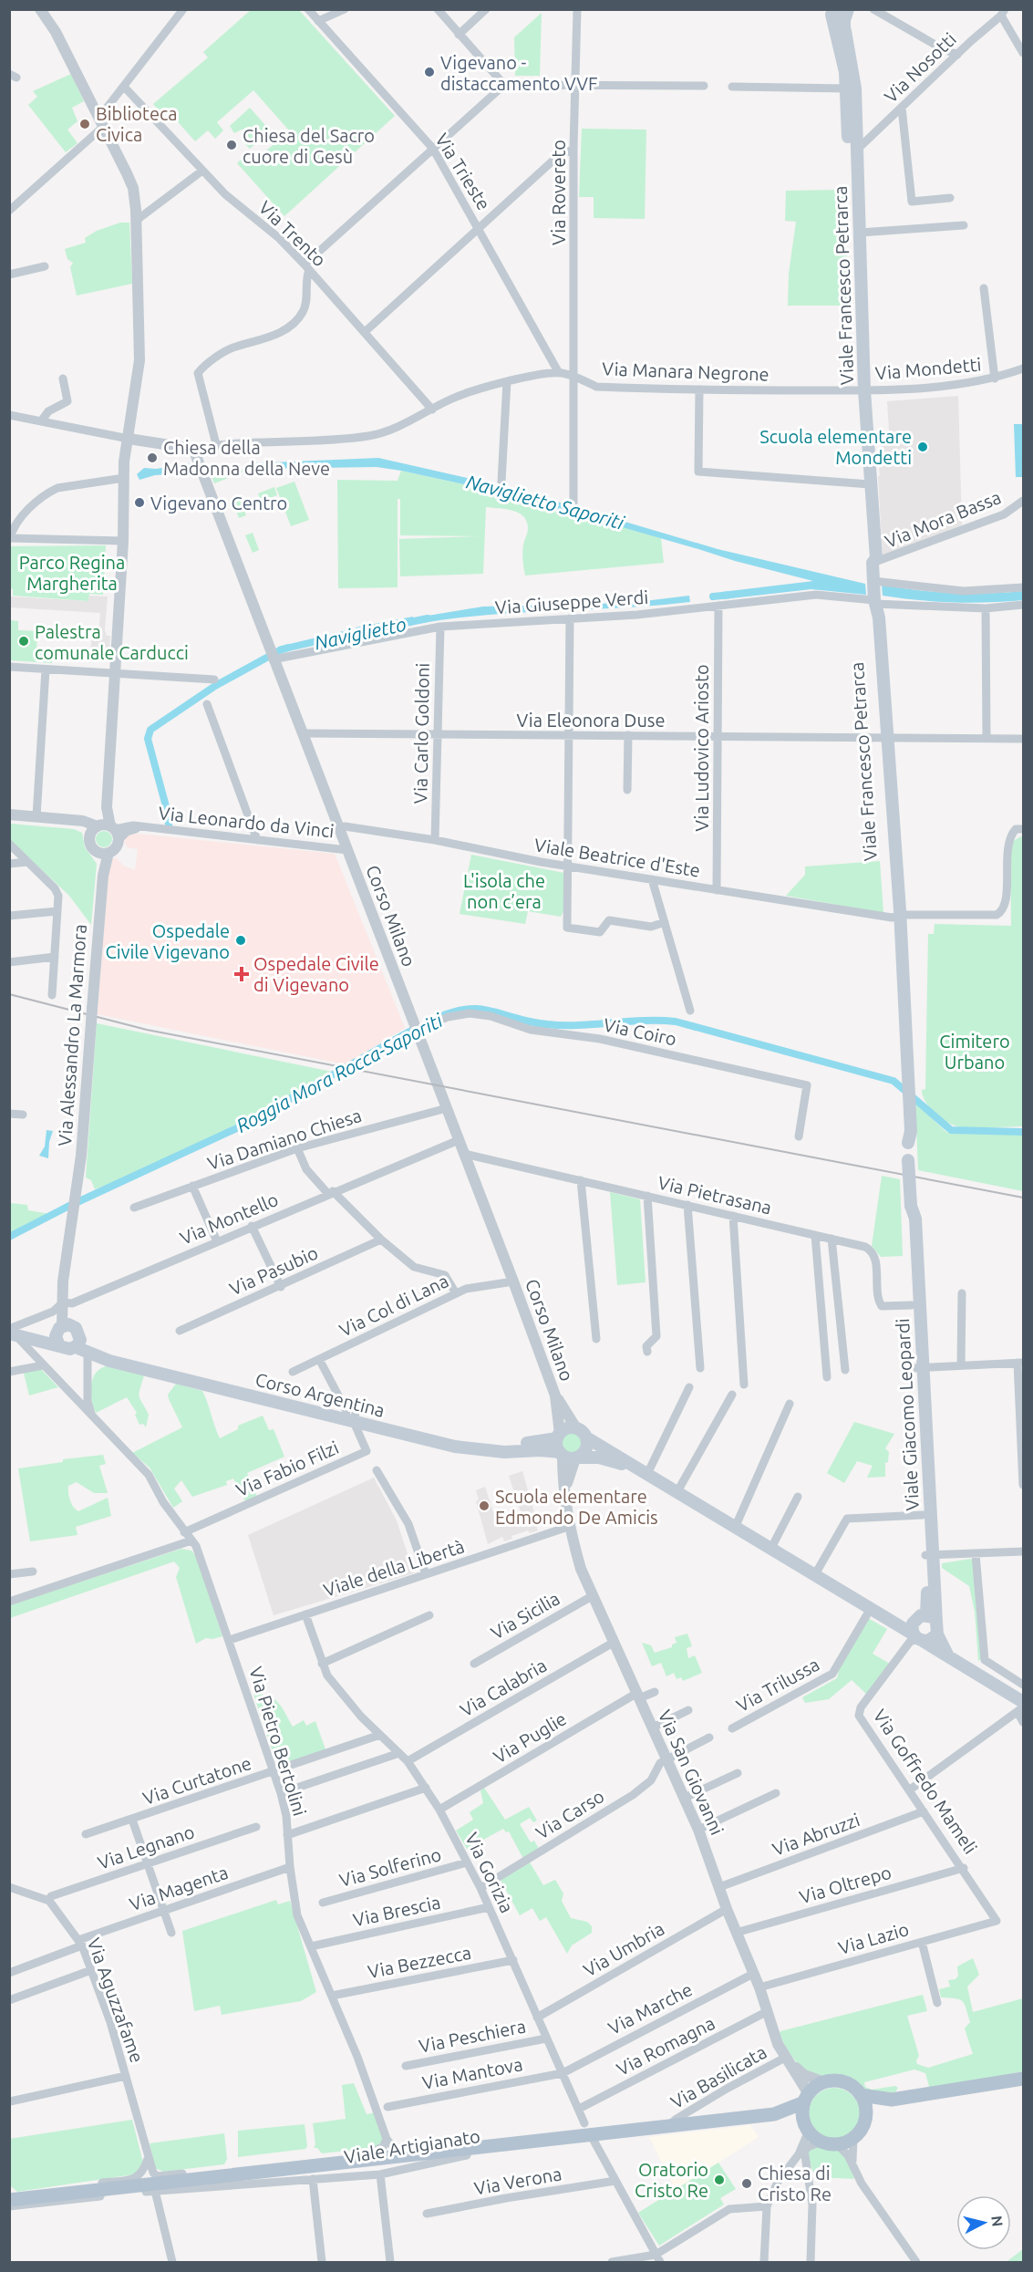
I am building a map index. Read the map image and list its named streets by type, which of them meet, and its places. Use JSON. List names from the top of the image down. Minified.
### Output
{"streets":{"main road":["Viale Francesco Petrarca","Corso Argentina","Viale Giacomo Leopardi","Viale Artigianato"],"street":["Via Nosotti","Via Trieste","Via Rovereto","Via Trento","Via Mondetti","Via Manara Negrone","Via Mora Bassa","Via Giuseppe Verdi","Via Eleonora Duse","Via Carlo Goldoni","Via Ludovico Ariosto","Via Leonardo da Vinci","Viale Beatrice d'Este","Corso Milano","Via Coiro","Via Alessandro La Marmora","Via Damiano Chiesa","Via Pietrasana","Via Montello","Via Pasubio","Via Col di Lana","Via Fabio Filzi","Viale della Libertà","Via Sicilia","Via Trilussa","Via Calabria","Via Puglie","Via Pietro Bertolini","Via San Giovanni","Via Curtatone","Via Goffredo Mameli","Via Carso","Via Abruzzi","Via Legnano","Via Solferino","Via Gorizia","Via Oltrepo","Via Magenta","Via Brescia","Via Lazio","Via Umbria","Via Bezzecca","Via Aguzzafame","Via Marche","Via Peschiera","Via Romagna","Via Mantova","Via Basilicata","Via Verona"]},"crossings":[["Via Nosotti","Viale Francesco Petrarca"],["Via Trieste","Via Manara Negrone"],["Via Rovereto","Via Manara Negrone"],["Via Trento","Via Manara Negrone"],["Viale Francesco Petrarca","Via Mondetti"],["Viale Francesco Petrarca","Via Manara Negrone"],["Viale Francesco Petrarca","Via Mora Bassa"],["Viale Francesco Petrarca","Via Giuseppe Verdi"],["Viale Francesco Petrarca","Via Eleonora Duse"],["Viale Francesco Petrarca","Viale Beatrice d'Este"],["Viale Francesco Petrarca","Viale Giacomo Leopardi"],["Via Mondetti","Via Manara Negrone"],["Via Manara Negrone","Corso Milano"],["Via Giuseppe Verdi","Via Carlo Goldoni"],["Via Giuseppe Verdi","Via Ludovico Ariosto"],["Via Giuseppe Verdi","Corso Milano"],["Via Eleonora Duse","Via Carlo Goldoni"],["Via Eleonora Duse","Via Ludovico Ariosto"],["Via Eleonora Duse","Corso Milano"],["Via Carlo Goldoni","Viale Beatrice d'Este"],["Via Ludovico Ariosto","Viale Beatrice d'Este"],["Via Leonardo da Vinci","Corso Milano"],["Via Leonardo da Vinci","Via Alessandro La Marmora"],["Viale Beatrice d'Este","Corso Milano"],["Viale Beatrice d'Este","Viale Giacomo Leopardi"],["Corso Milano","Via Coiro"],["Corso Milano","Via Damiano Chiesa"],["Corso Milano","Via Pietrasana"],["Corso Milano","Via Montello"],["Corso Milano","Via Col di Lana"],["Corso Milano","Corso Argentina"],["Corso Milano","Via San Giovanni"],["Via Alessandro La Marmora","Via Montello"],["Via Pietrasana","Viale Giacomo Leopardi"],["Via Montello","Via Pietro Bertolini"],["Via Col di Lana","Via Fabio Filzi"],["Corso Argentina","Via Fabio Filzi"],["Corso Argentina","Via San Giovanni"],["Via Fabio Filzi","Via Pietro Bertolini"],["Viale della Libertà","Via Pietro Bertolini"],["Viale della Libertà","Via San Giovanni"],["Viale della Libertà","Via Gorizia"],["Via Sicilia","Via San Giovanni"],["Via Calabria","Via San Giovanni"],["Via Calabria","Via Gorizia"],["Via Puglie","Via San Giovanni"],["Via Puglie","Via Gorizia"],["Via Pietro Bertolini","Via Curtatone"],["Via Pietro Bertolini","Via Magenta"],["Via Pietro Bertolini","Via Brescia"],["Via Pietro Bertolini","Via Bezzecca"],["Via San Giovanni","Via Carso"],["Via San Giovanni","Via Abruzzi"],["Via San Giovanni","Via Oltrepo"],["Via San Giovanni","Via Lazio"],["Via San Giovanni","Via Umbria"],["Via San Giovanni","Via Marche"],["Via San Giovanni","Via Romagna"],["Via San Giovanni","Via Basilicata"],["Via San Giovanni","Viale Artigianato"],["Via Curtatone","Via Gorizia"],["Via Goffredo Mameli","Via Abruzzi"],["Via Goffredo Mameli","Via Oltrepo"],["Via Goffredo Mameli","Via Lazio"],["Via Carso","Via Gorizia"],["Via Legnano","Via Aguzzafame"],["Via Solferino","Via Gorizia"],["Via Gorizia","Via Brescia"],["Via Gorizia","Via Umbria"],["Via Gorizia","Via Bezzecca"],["Via Gorizia","Via Marche"],["Via Gorizia","Via Peschiera"],["Via Gorizia","Via Romagna"],["Via Gorizia","Via Mantova"],["Via Gorizia","Viale Artigianato"],["Via Gorizia","Via Verona"],["Via Magenta","Via Aguzzafame"],["Via Marche","Via Mantova"],["Via Basilicata","Viale Artigianato"]],"water":["Naviglietto Saporiti","Naviglietto","Roggia Mora Rocca-Saporiti"],"parks":["Parco Regina Margherita","L'isola che non c’era","Cimitero Urbano"],"places":{"other":["Vigevano - distaccamento VVF","Biblioteca Civica","Chiesa del Sacro cuore di Gesù","Scuola elementare Mondetti","Chiesa della Madonna della Neve","Vigevano Centro","Palestra comunale Carducci","Ospedale Civile Vigevano","Scuola elementare Edmondo De Amicis","Oratorio Cristo Re","Chiesa di Cristo Re"],"health":["Ospedale Civile di Vigevano"]},"north":"right"}
